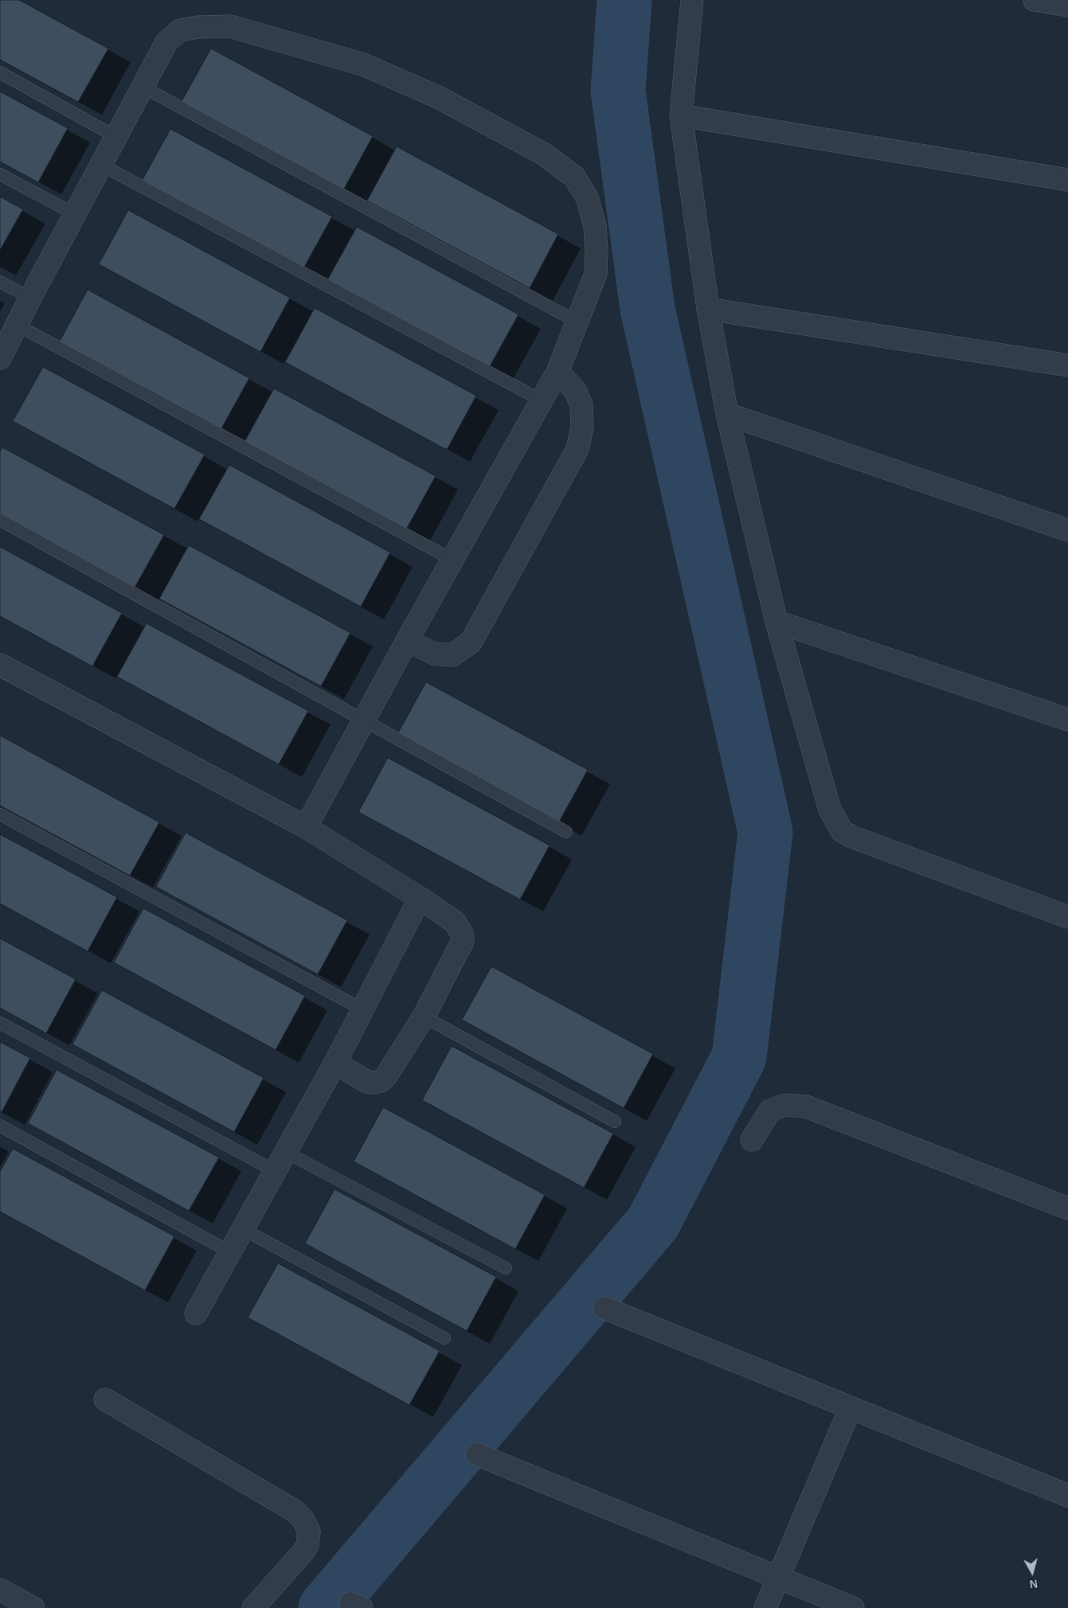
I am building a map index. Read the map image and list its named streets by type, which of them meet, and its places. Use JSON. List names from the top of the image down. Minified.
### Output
{"north":"bottom"}
